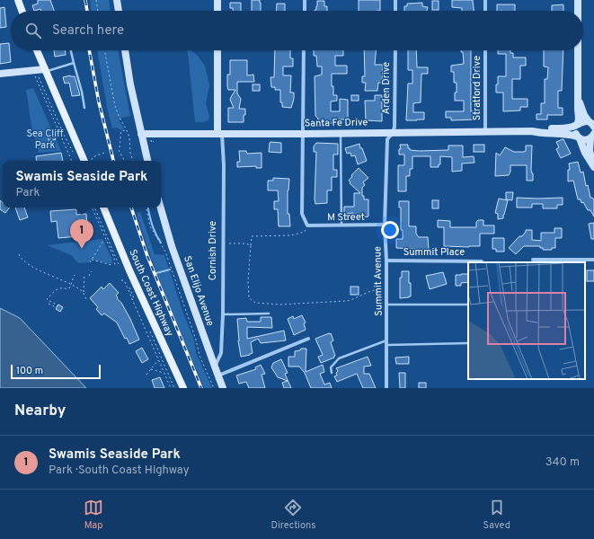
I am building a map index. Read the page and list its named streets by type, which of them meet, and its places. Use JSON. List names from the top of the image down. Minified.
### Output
{"streets":{"main road":["Santa Fe Drive","Cornish Drive","San Elijo Avenue","South Coast Highway"],"street":["Arden Drive","Stratford Drive","M Street","Summit Place","Summit Avenue"]},"crossings":[["Arden Drive","Santa Fe Drive"],["Arden Drive","Summit Avenue"],["Stratford Drive","Santa Fe Drive"],["Santa Fe Drive","Cornish Drive"],["Santa Fe Drive","Summit Avenue"],["M Street","Summit Avenue"],["Cornish Drive","San Elijo Avenue"],["Summit Place","Summit Avenue"]],"parks":["Sea Cliff Park"],"scale_bar":"100 m","page":{"search":"Search here","popup":["Swamis Seaside Park","Park"],"pins":"1","scale":"100 m","heading":"Nearby","list":[{"mark":"1","name":"Swamis Seaside Park","note":"Park · South Coast Highway","value":"340 m"}],"nav":["Map","Directions","Saved"]}}
